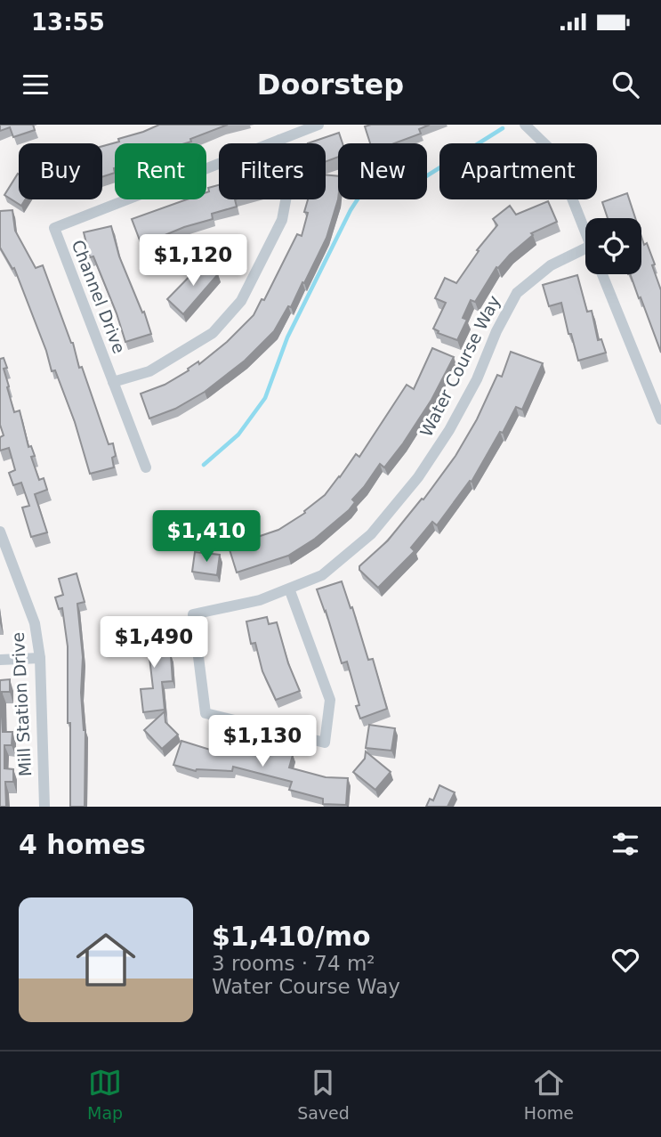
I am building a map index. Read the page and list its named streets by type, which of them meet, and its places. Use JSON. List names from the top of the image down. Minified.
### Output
{"streets":{"street":["Channel Drive","Water Course Way","Mill Station Drive"]},"page":{"status":"13:55","header":"Doorstep","chip":["Buy","Rent","Filters","New","Apartment"],"price":["$1,120","$1,410","$1,490","$1,130"],"heading":"4 homes","list":[{"name":"$1,410/mo","note":"3 rooms · 74 m² · Water Course Way"}],"tabs":["Map","Saved","Home"]}}
